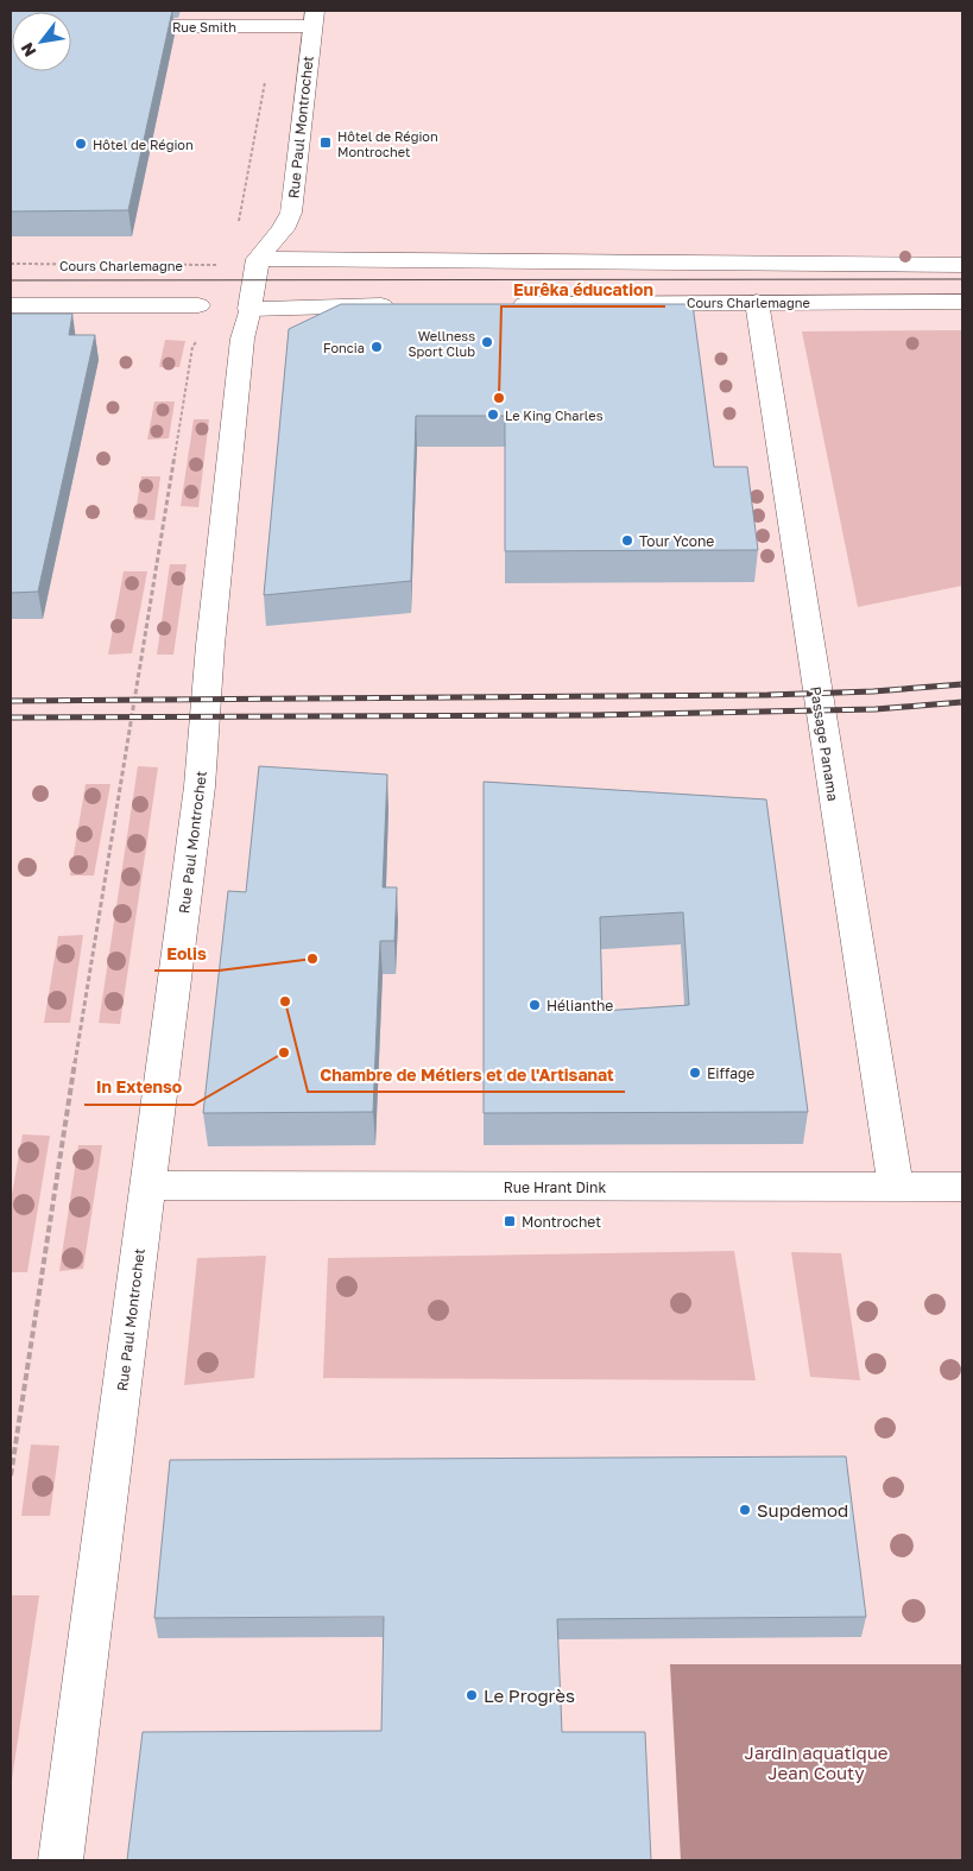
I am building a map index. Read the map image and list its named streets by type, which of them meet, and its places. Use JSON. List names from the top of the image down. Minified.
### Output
{"streets":{"street":["Rue Smith","Rue Paul Montrochet","Cours Charlemagne","Passage Panama","Rue Hrant Dink"]},"crossings":[["Rue Smith","Rue Paul Montrochet"],["Rue Paul Montrochet","Rue Hrant Dink"],["Cours Charlemagne","Passage Panama"],["Passage Panama","Rue Hrant Dink"]],"parks":["Jardin aquatique Jean Couty"],"places":{"transit":["Hôtel de Région Montrochet","Montrochet"],"other":["Hôtel de Région","Wellness Sport Club","Foncia","Eurêka éducation","Le King Charles","Tour Ycone","Eolis","Chambre de Métiers et de l'Artisanat","Hélianthe","In Extenso","Eiffage","Supdemod","Le Progrès"]},"north":"bottom left"}
